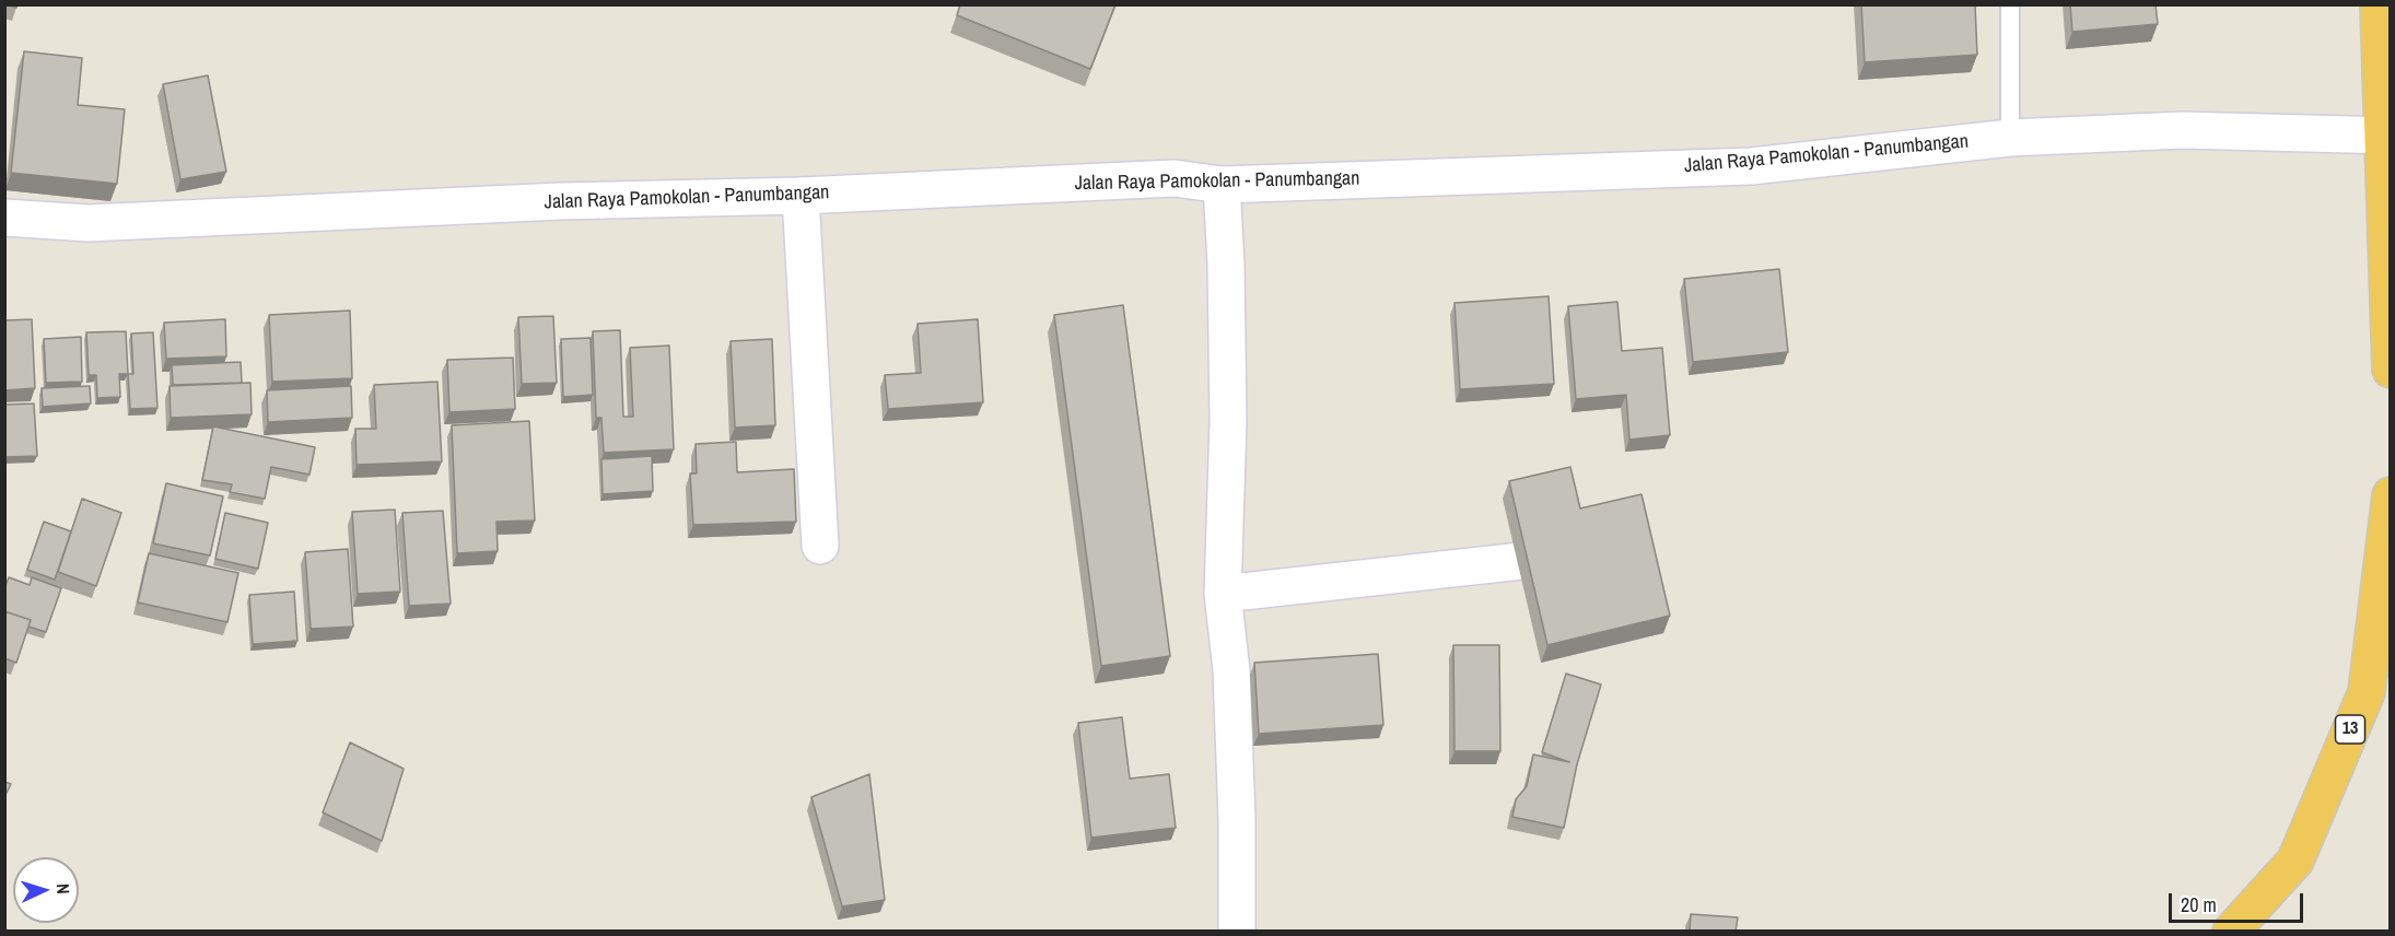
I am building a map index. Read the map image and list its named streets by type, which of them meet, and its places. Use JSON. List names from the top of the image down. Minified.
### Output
{"streets":{"highway":["13"],"main road":["Jalan Raya Pamokolan - Panumbangan"]},"scale_bar":"20 m","north":"right"}
